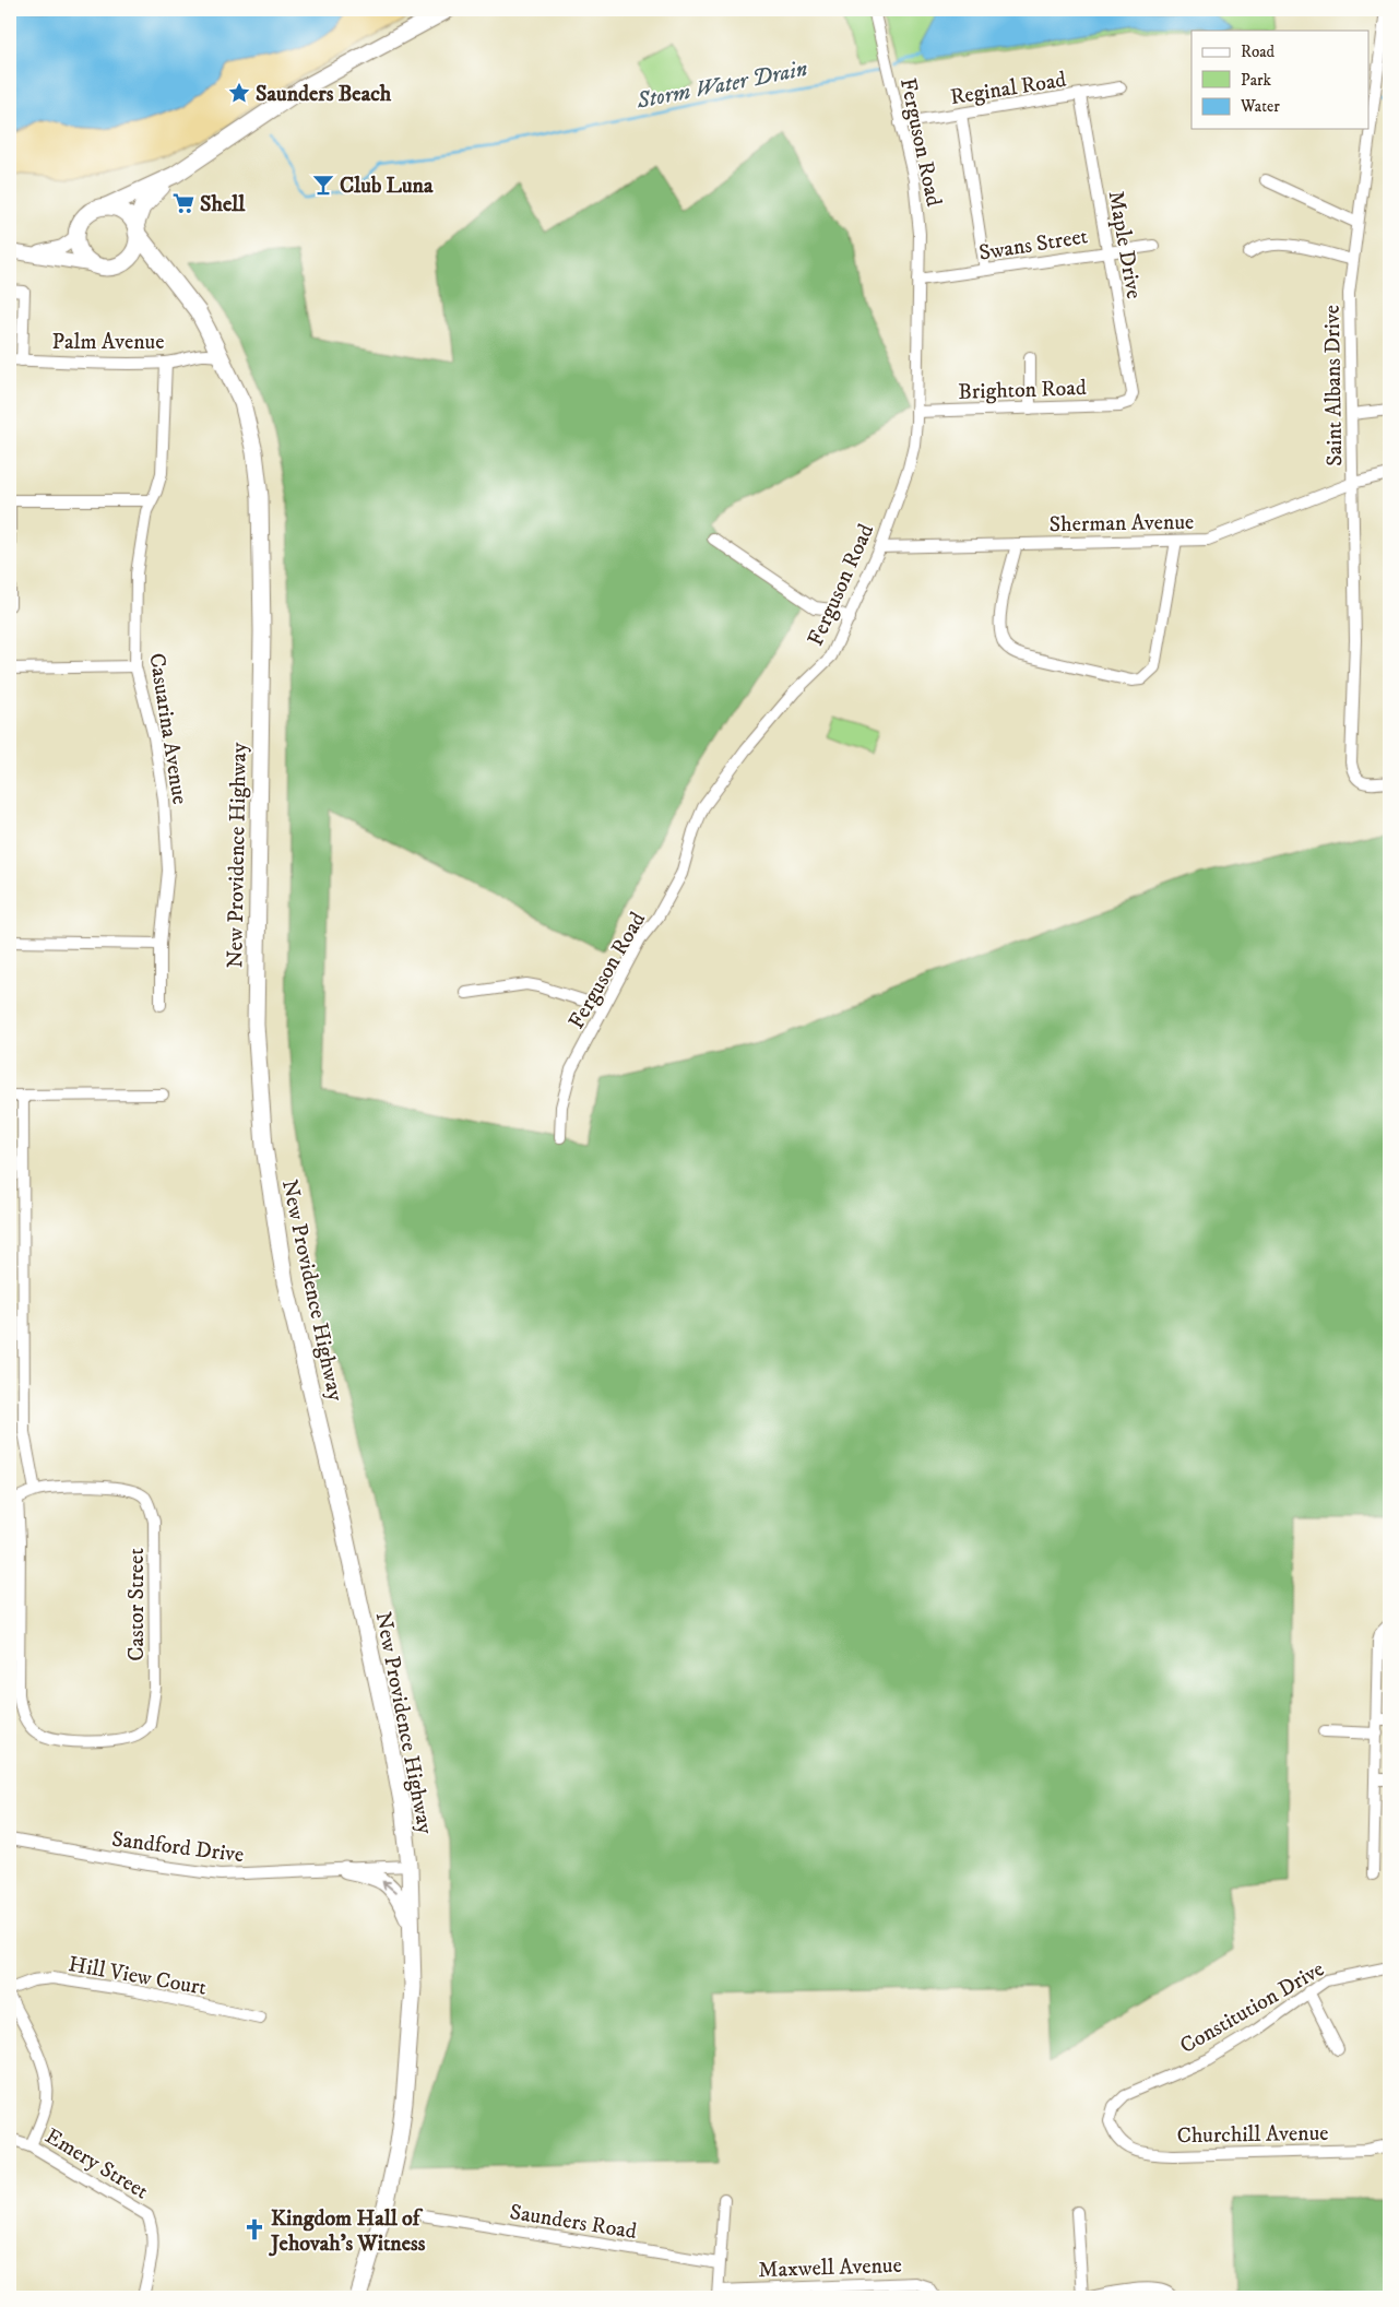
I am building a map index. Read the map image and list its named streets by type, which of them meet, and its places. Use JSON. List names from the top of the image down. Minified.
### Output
{"streets":{"highway":["New Providence Highway"],"street":["Reginal Road","Ferguson Road","Swans Street","Maple Drive","Palm Avenue","Saint Albans Drive","Brighton Road","Sherman Avenue","Casuarina Avenue","Castor Street","Sandford Drive","Hill View Court","Constitution Drive","Churchill Avenue","Emery Street","Saunders Road","Maxwell Avenue"]},"crossings":[["Reginal Road","Ferguson Road"],["Reginal Road","Maple Drive"],["Ferguson Road","Swans Street"],["Ferguson Road","Brighton Road"],["Ferguson Road","Sherman Avenue"],["Swans Street","Maple Drive"],["Maple Drive","Brighton Road"],["Palm Avenue","Casuarina Avenue"],["Palm Avenue","New Providence Highway"],["Saint Albans Drive","Sherman Avenue"],["New Providence Highway","Sandford Drive"],["Constitution Drive","Churchill Avenue"]],"water":["Storm Water Drain"],"places":{"place":["Saunders Beach"],"bar":["Club Luna"],"supermarket":["Shell"],"church":["Kingdom Hall of Jehovah’s Witness"]},"legend":["Road","Park","Water"]}
